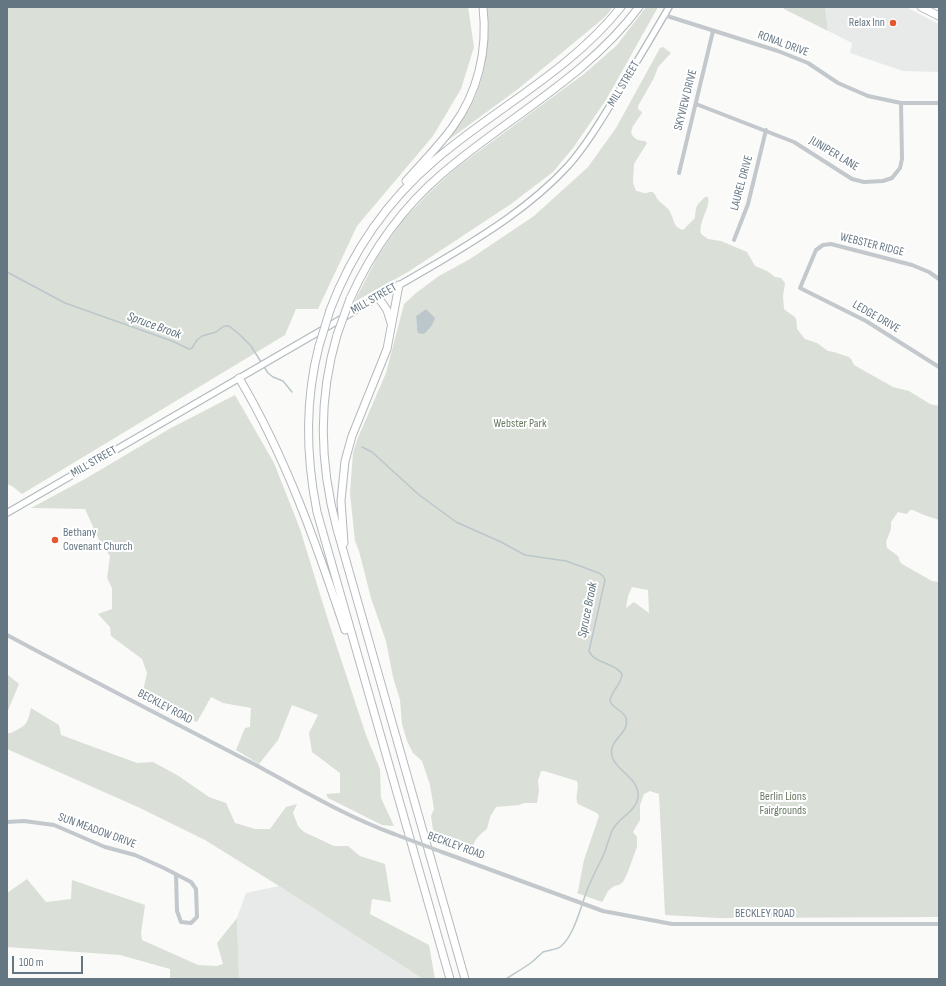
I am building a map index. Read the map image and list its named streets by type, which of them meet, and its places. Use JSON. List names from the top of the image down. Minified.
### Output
{"streets":{"main road":["MILL STREET"],"street":["RONAL DRIVE","SKYVIEW DRIVE","JUNIPER LANE","LAUREL DRIVE","WEBSTER RIDGE","LEDGE DRIVE","BECKLEY ROAD","SUN MEADOW DRIVE"]},"crossings":[["RONAL DRIVE","MILL STREET"],["RONAL DRIVE","SKYVIEW DRIVE"],["RONAL DRIVE","JUNIPER LANE"],["SKYVIEW DRIVE","JUNIPER LANE"],["JUNIPER LANE","LAUREL DRIVE"],["WEBSTER RIDGE","LEDGE DRIVE"]],"water":["Spruce Brook"],"parks":["Webster Park","Berlin Lions Fairgrounds"],"places":["Relax Inn","Bethany Covenant Church"],"scale_bar":"100 m"}
